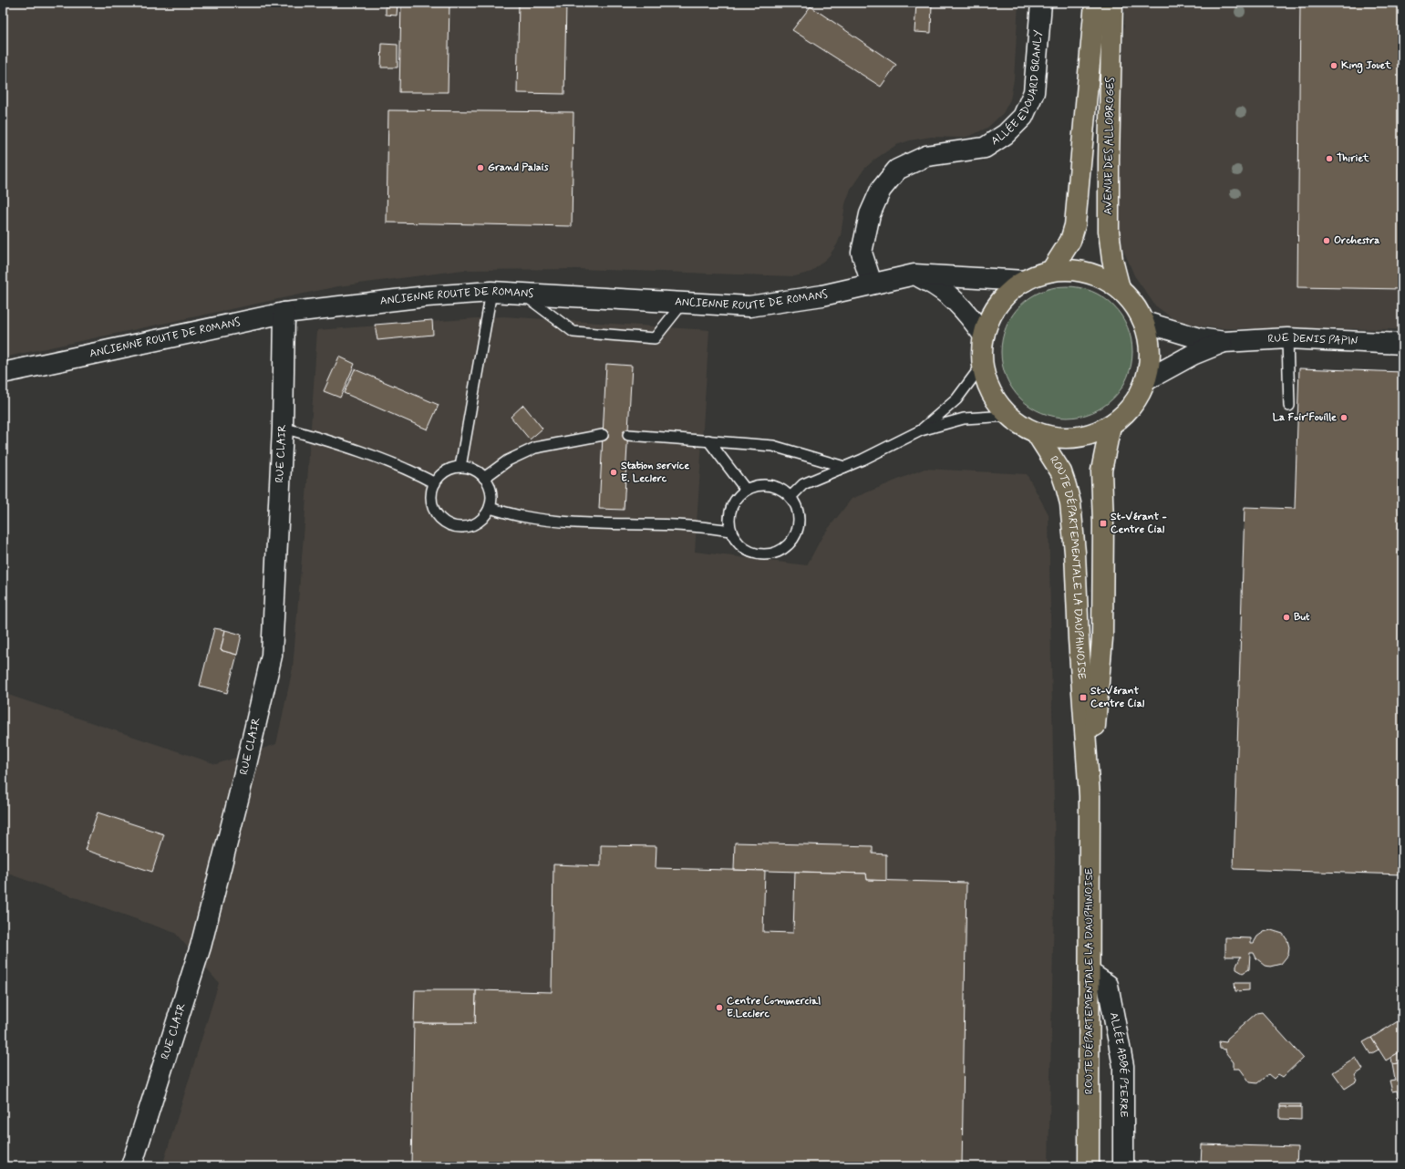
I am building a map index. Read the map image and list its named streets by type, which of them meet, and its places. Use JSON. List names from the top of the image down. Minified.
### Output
{"streets":{"main road":["AVENUE DES ALLOBROGES","ROUTE DÉPARTEMENTALE LA DAUPHINOISE"],"street":["ALLÉE EDOUARD BRANLY","ANCIENNE ROUTE DE ROMANS","RUE DENIS PAPIN","RUE CLAIR","ALLÉE ABBÉ PIERRE"]},"crossings":[["ALLÉE EDOUARD BRANLY","ANCIENNE ROUTE DE ROMANS"],["ANCIENNE ROUTE DE ROMANS","RUE CLAIR"],["ROUTE DÉPARTEMENTALE LA DAUPHINOISE","ALLÉE ABBÉ PIERRE"]],"places":{"other":["King Jouet","Thiriet","Grand Palais","Orchestra","La Foir'Fouille","Station service E. Leclerc","But","Centre Commercial E.Leclerc"],"transit":["St-Vérant - Centre Cial","St-Vérant Centre Cial"]}}
